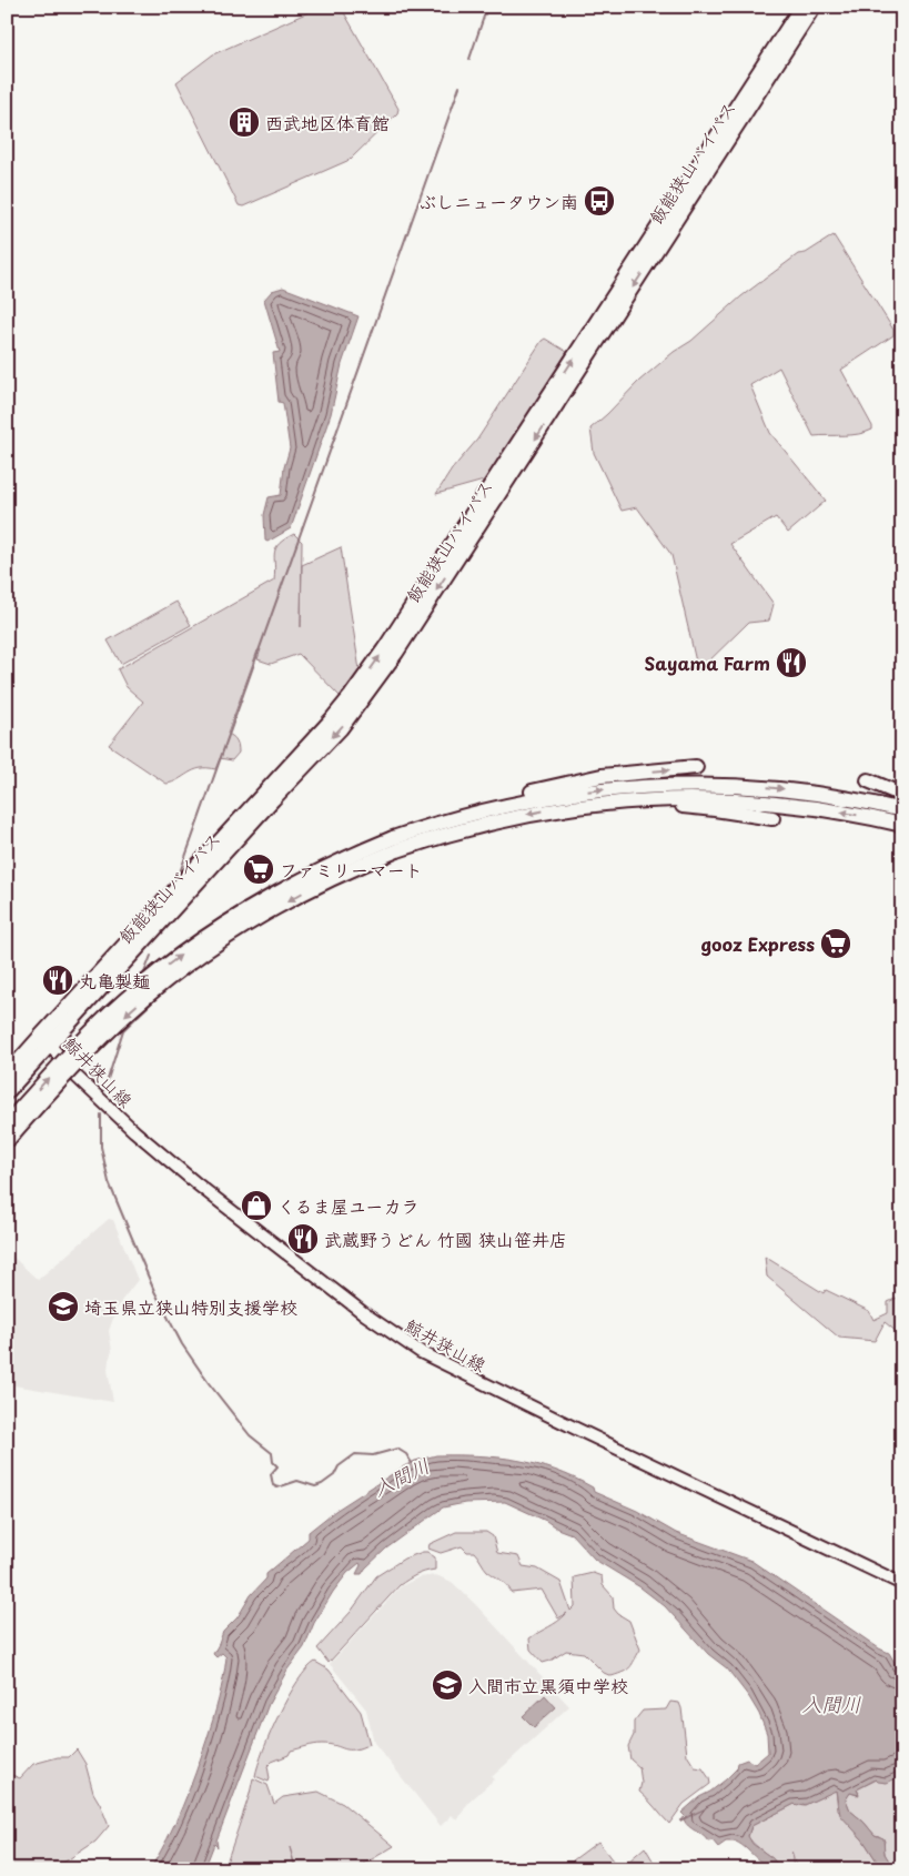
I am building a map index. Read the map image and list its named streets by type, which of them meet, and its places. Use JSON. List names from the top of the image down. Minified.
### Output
{"streets":{"highway":["飯能狭山バイパス"],"main road":["鯨井狭山線"]},"crossings":[["飯能狭山バイパス","鯨井狭山線"]],"water":["入間川"],"places":{"building":["西武地区体育館"],"bus stop":["ぶしニュータウン南"],"restaurant":["Sayama Farm","丸亀製麺","武蔵野うどん 竹國 狭山笹井店"],"supermarket":["ファミリーマート","gooz Express"],"shop":["くるま屋ユーカラ"],"school or university":["埼玉県立狭山特別支援学校","入間市立黒須中学校"]}}
